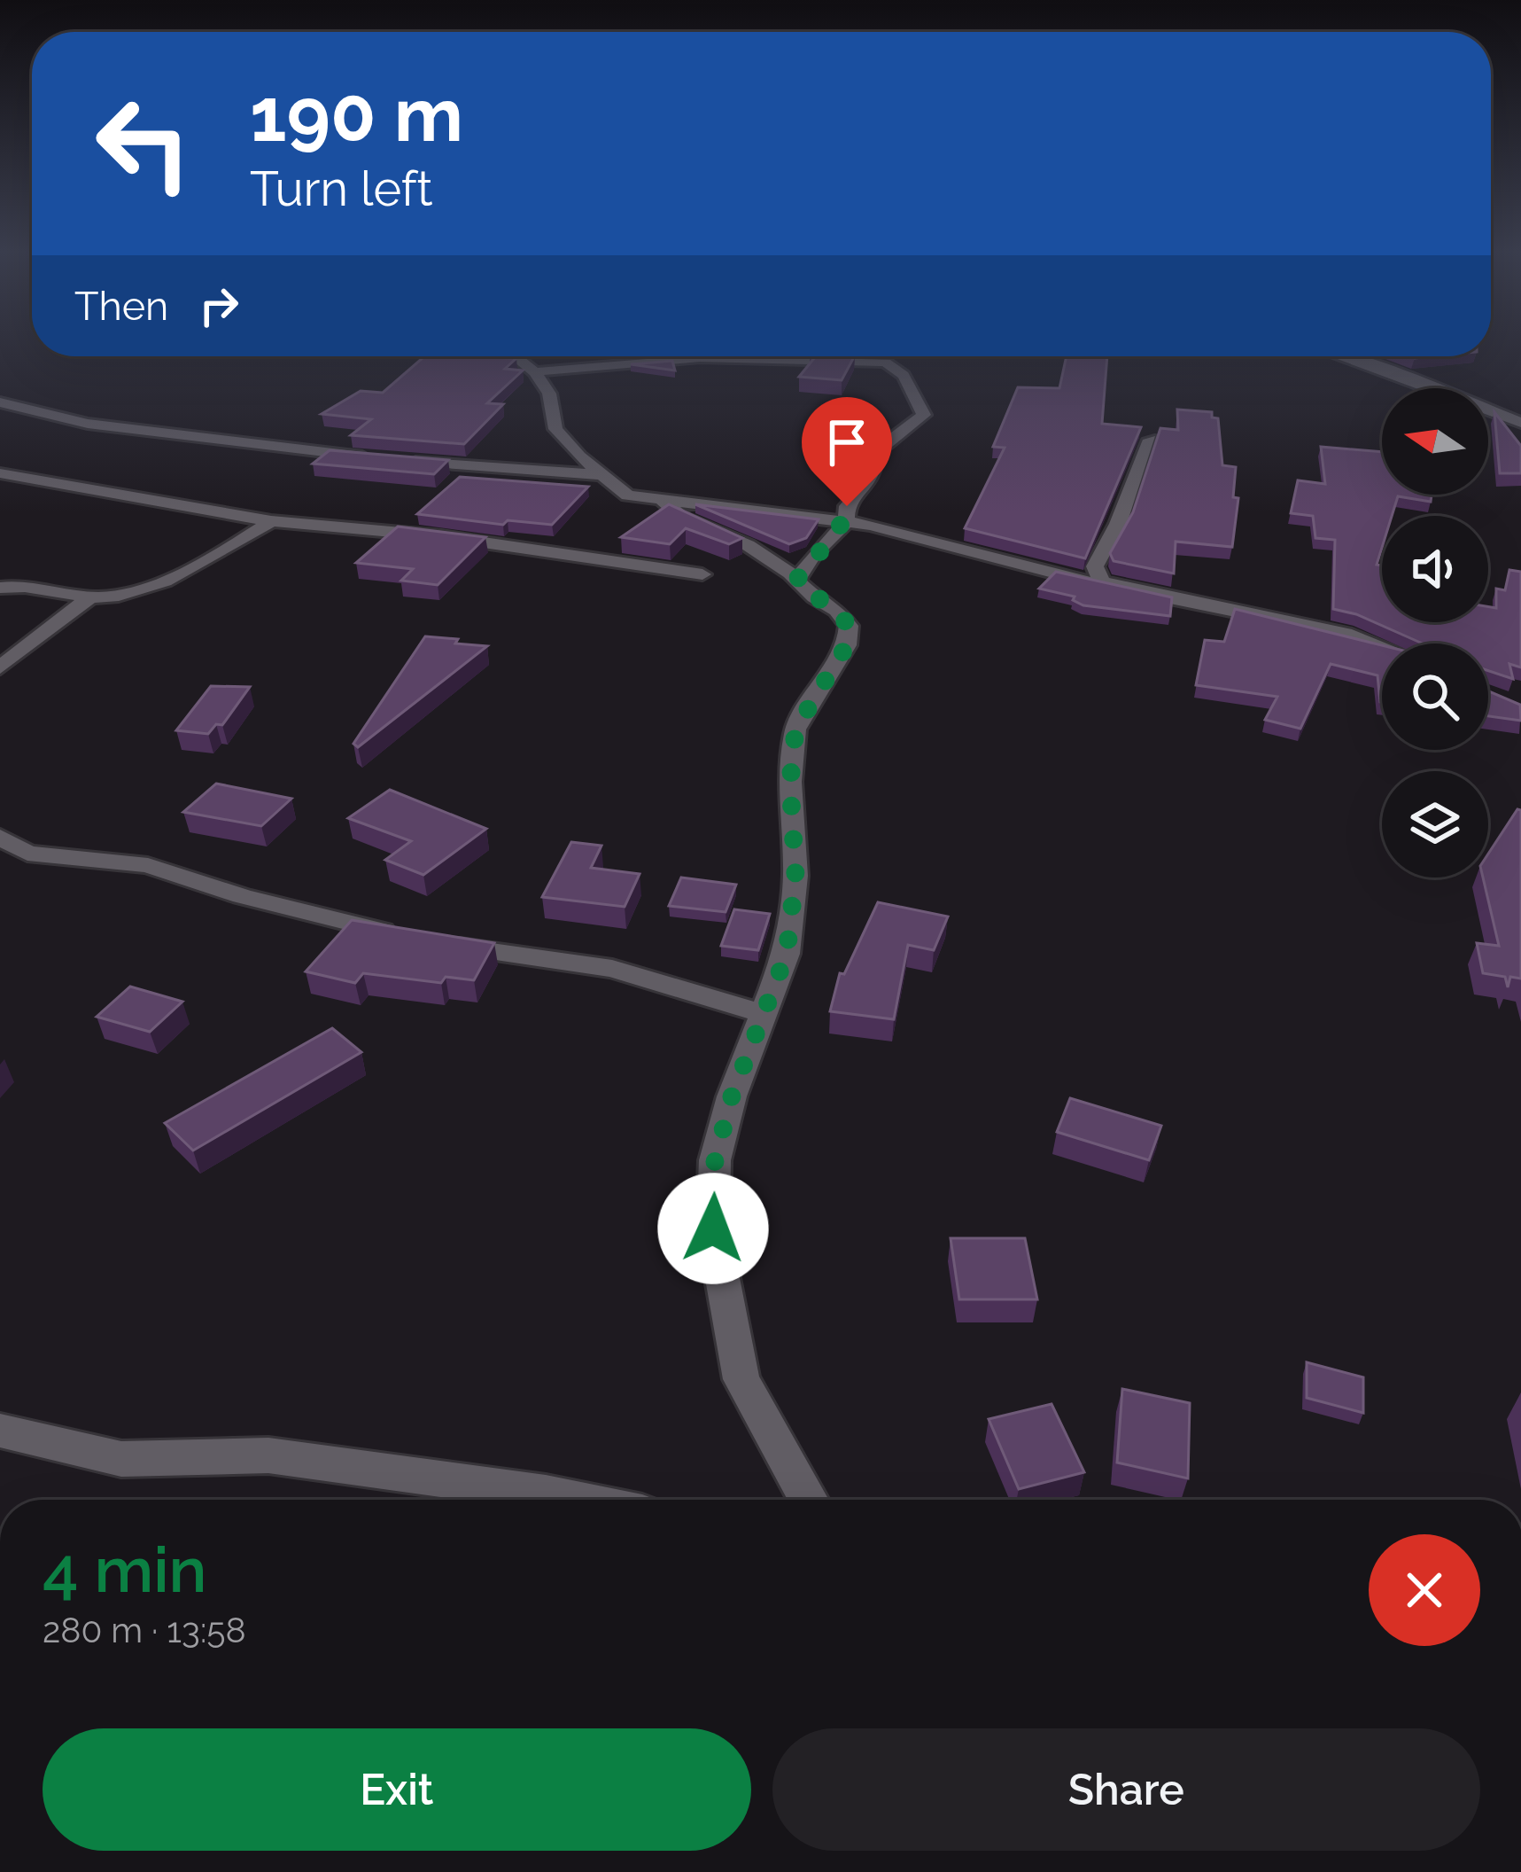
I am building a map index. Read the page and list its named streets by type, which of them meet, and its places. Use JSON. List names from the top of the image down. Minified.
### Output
{"north":"left","page":{"turn":["190 m","Turn left"],"then":"Then","heading":["4 min","280 m · 13:58"],"buttons":["Exit","Share"]}}
